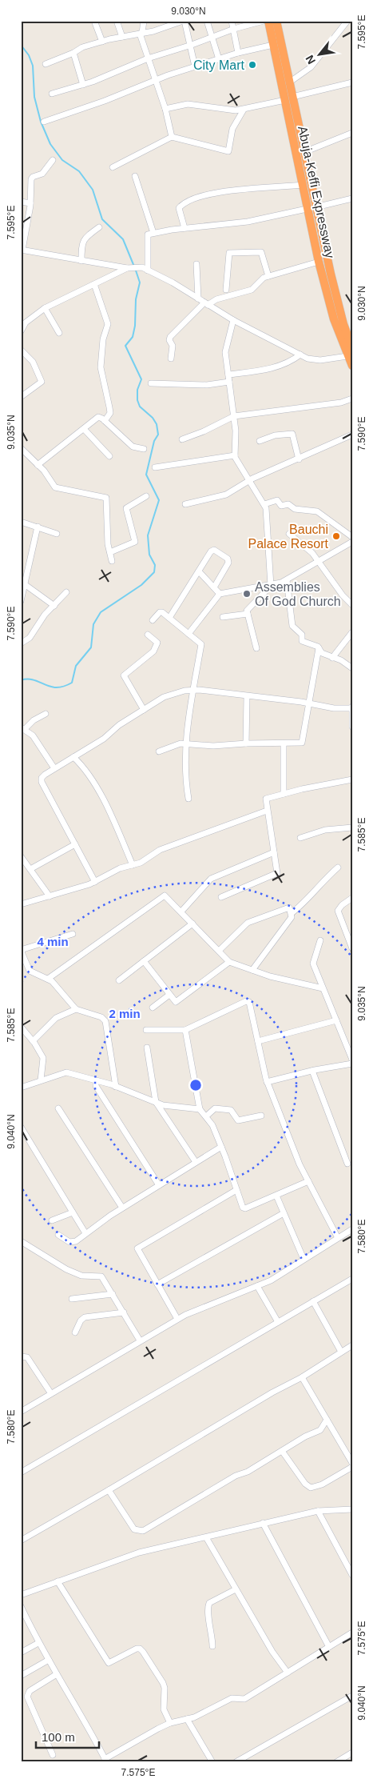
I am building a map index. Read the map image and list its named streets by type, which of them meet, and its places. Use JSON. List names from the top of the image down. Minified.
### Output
{"streets":{"highway":["Abuja-Keffi Expressway"]},"places":["City Mart","Bauchi Palace Resort","Assemblies Of God Church"],"scale_bar":"100 m","north":"bottom left","coordinates":["9.030°N","7.595°E","9.035°N","7.590°E","7.585°E","9.040°N","7.580°E","7.575°E"],"rings":["4 min","2 min"]}
